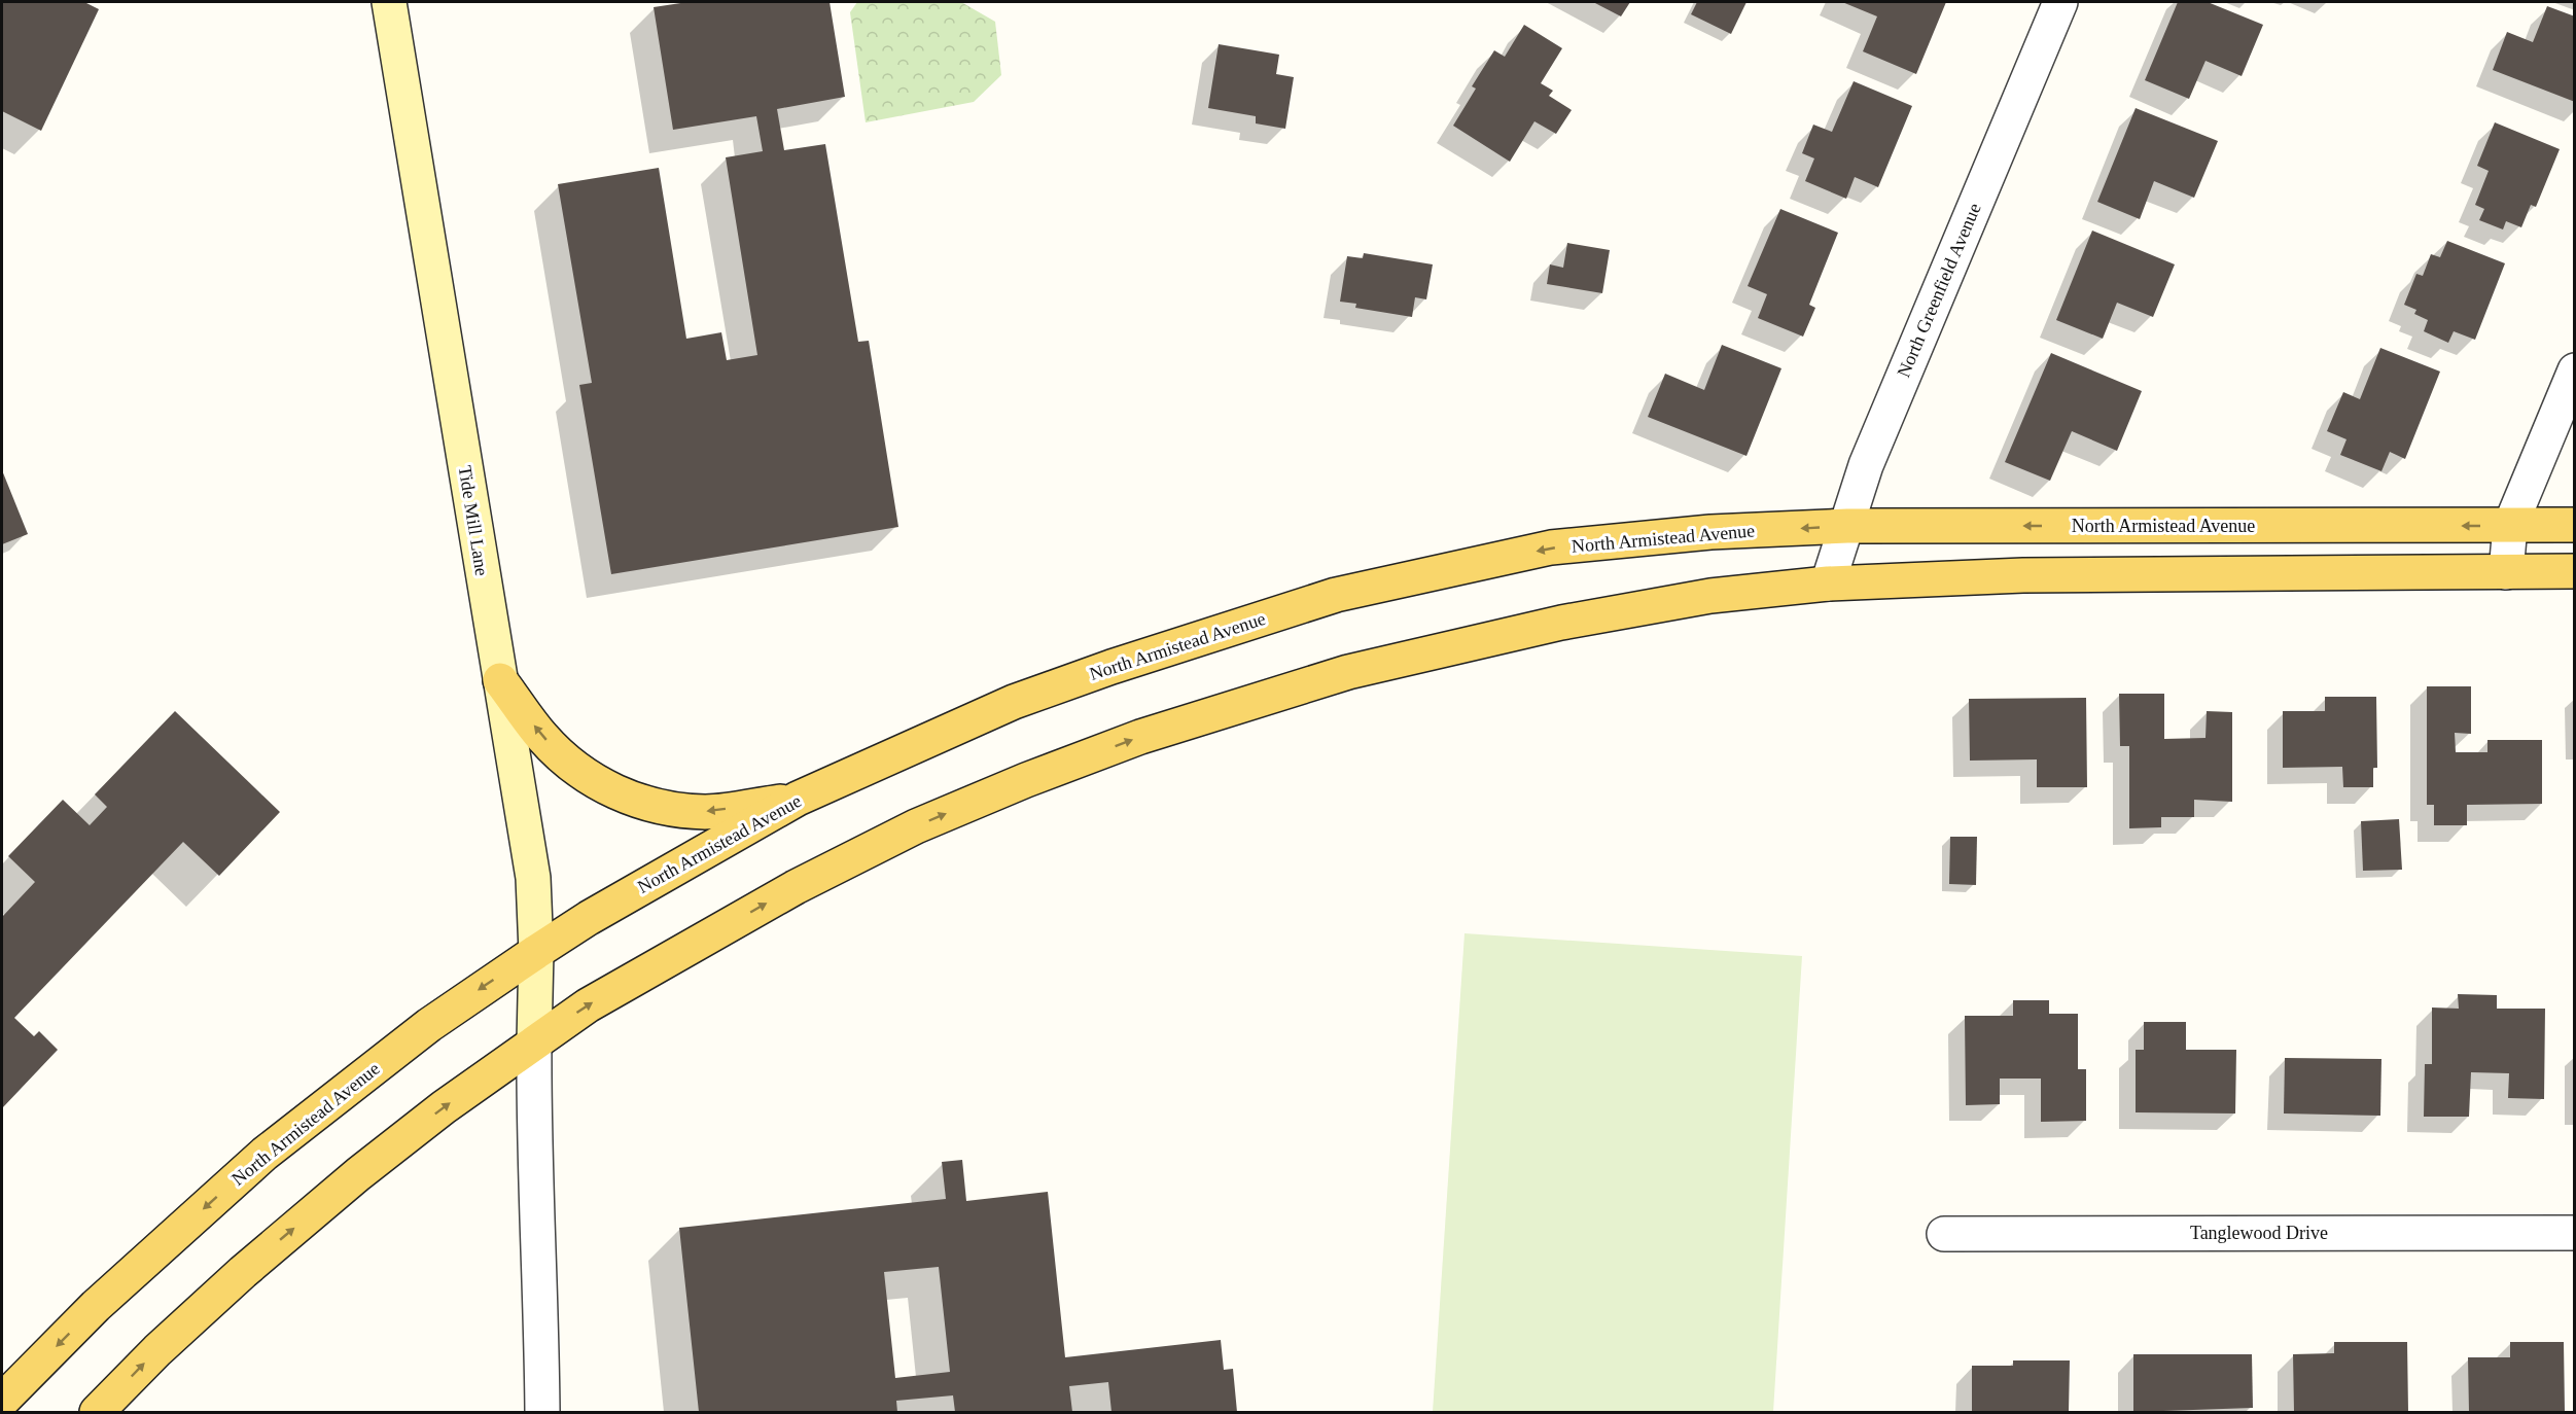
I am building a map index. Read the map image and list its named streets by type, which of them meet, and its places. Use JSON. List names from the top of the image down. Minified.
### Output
{"streets":{"main road":["North Armistead Avenue"],"street":["North Greenfield Avenue","Tide Mill Lane","Tanglewood Drive"]},"crossings":[["North Greenfield Avenue","North Armistead Avenue"],["Tide Mill Lane","North Armistead Avenue"]]}
